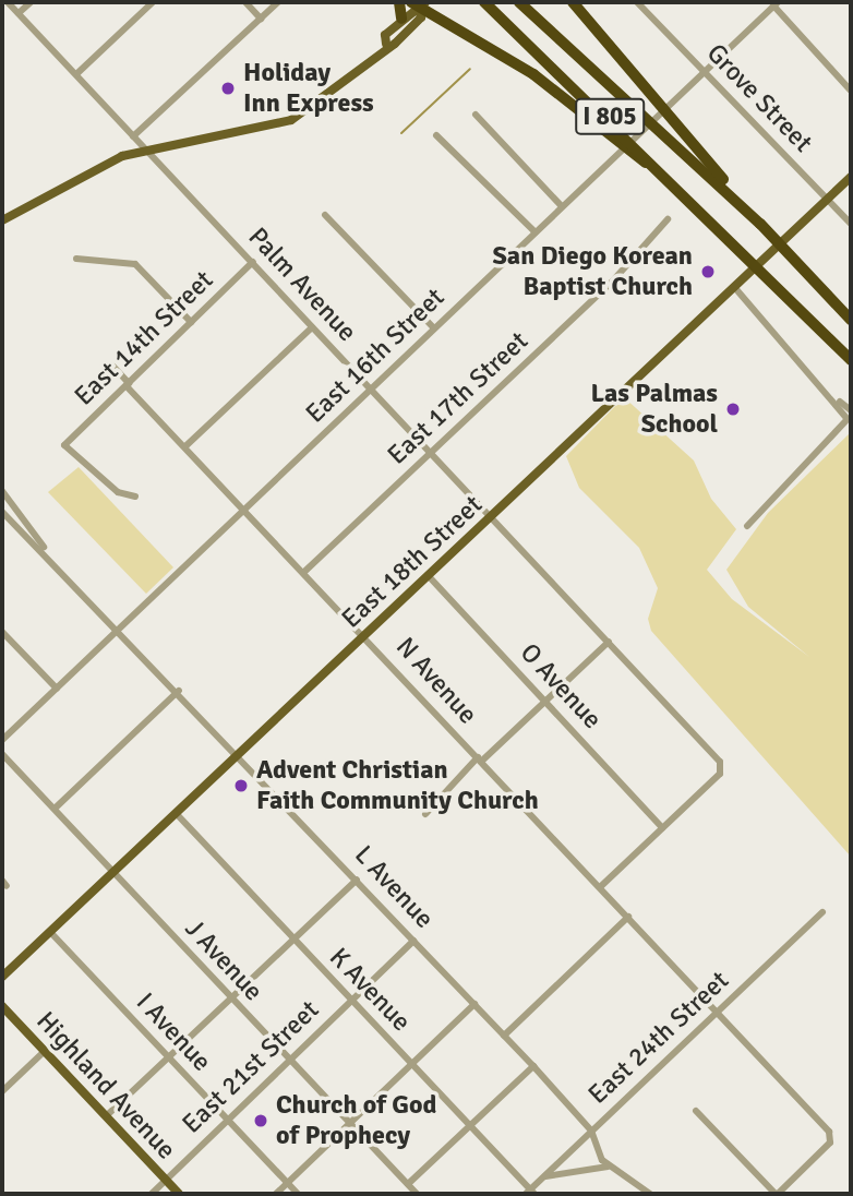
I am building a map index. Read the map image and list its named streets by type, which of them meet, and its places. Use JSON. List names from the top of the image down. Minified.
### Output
{"streets":{"highway":["I 805"],"main road":["East 18th Street","Highland Avenue"],"street":["Grove Street","Palm Avenue","East 14th Street","East 16th Street","East 17th Street","N Avenue","O Avenue","L Avenue","J Avenue","K Avenue","I Avenue","East 24th Street","East 21st Street"]},"crossings":[["Grove Street","East 16th Street"],["Grove Street","East 18th Street"],["Palm Avenue","East 14th Street"],["Palm Avenue","East 16th Street"],["Palm Avenue","East 17th Street"],["Palm Avenue","East 18th Street"],["Palm Avenue","O Avenue"],["East 14th Street","N Avenue"],["East 16th Street","N Avenue"],["East 16th Street","L Avenue"],["East 17th Street","N Avenue"],["East 18th Street","N Avenue"],["East 18th Street","O Avenue"],["East 18th Street","L Avenue"],["East 18th Street","J Avenue"],["East 18th Street","K Avenue"],["East 18th Street","I Avenue"],["N Avenue","East 24th Street"],["L Avenue","East 24th Street"],["L Avenue","East 21st Street"],["J Avenue","East 21st Street"],["K Avenue","East 24th Street"],["K Avenue","East 21st Street"],["I Avenue","East 21st Street"],["East 21st Street","Highland Avenue"]],"places":["Holiday Inn Express","San Diego Korean Baptist Church","Las Palmas School","Advent Christian Faith Community Church","Church of God of Prophecy"]}
